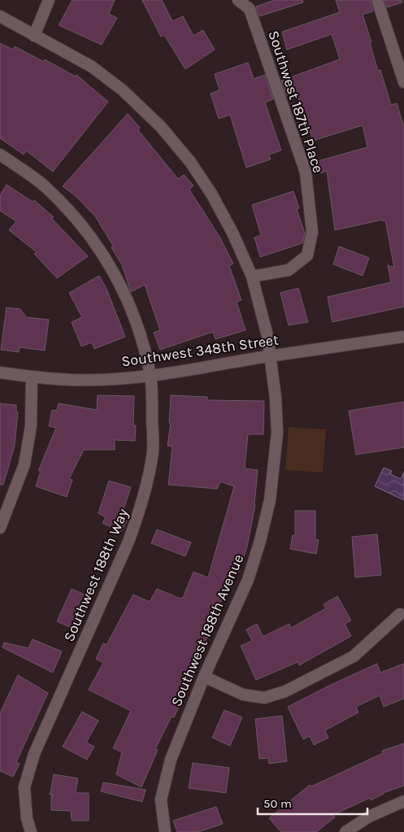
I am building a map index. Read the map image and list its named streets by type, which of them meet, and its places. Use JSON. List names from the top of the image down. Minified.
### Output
{"streets":{"street":["Southwest 187th Place","Southwest 348th Street","Southwest 188th Way","Southwest 188th Avenue"]},"crossings":[["Southwest 187th Place","Southwest 188th Avenue"],["Southwest 348th Street","Southwest 188th Way"],["Southwest 348th Street","Southwest 188th Avenue"]],"scale_bar":"50 m"}
